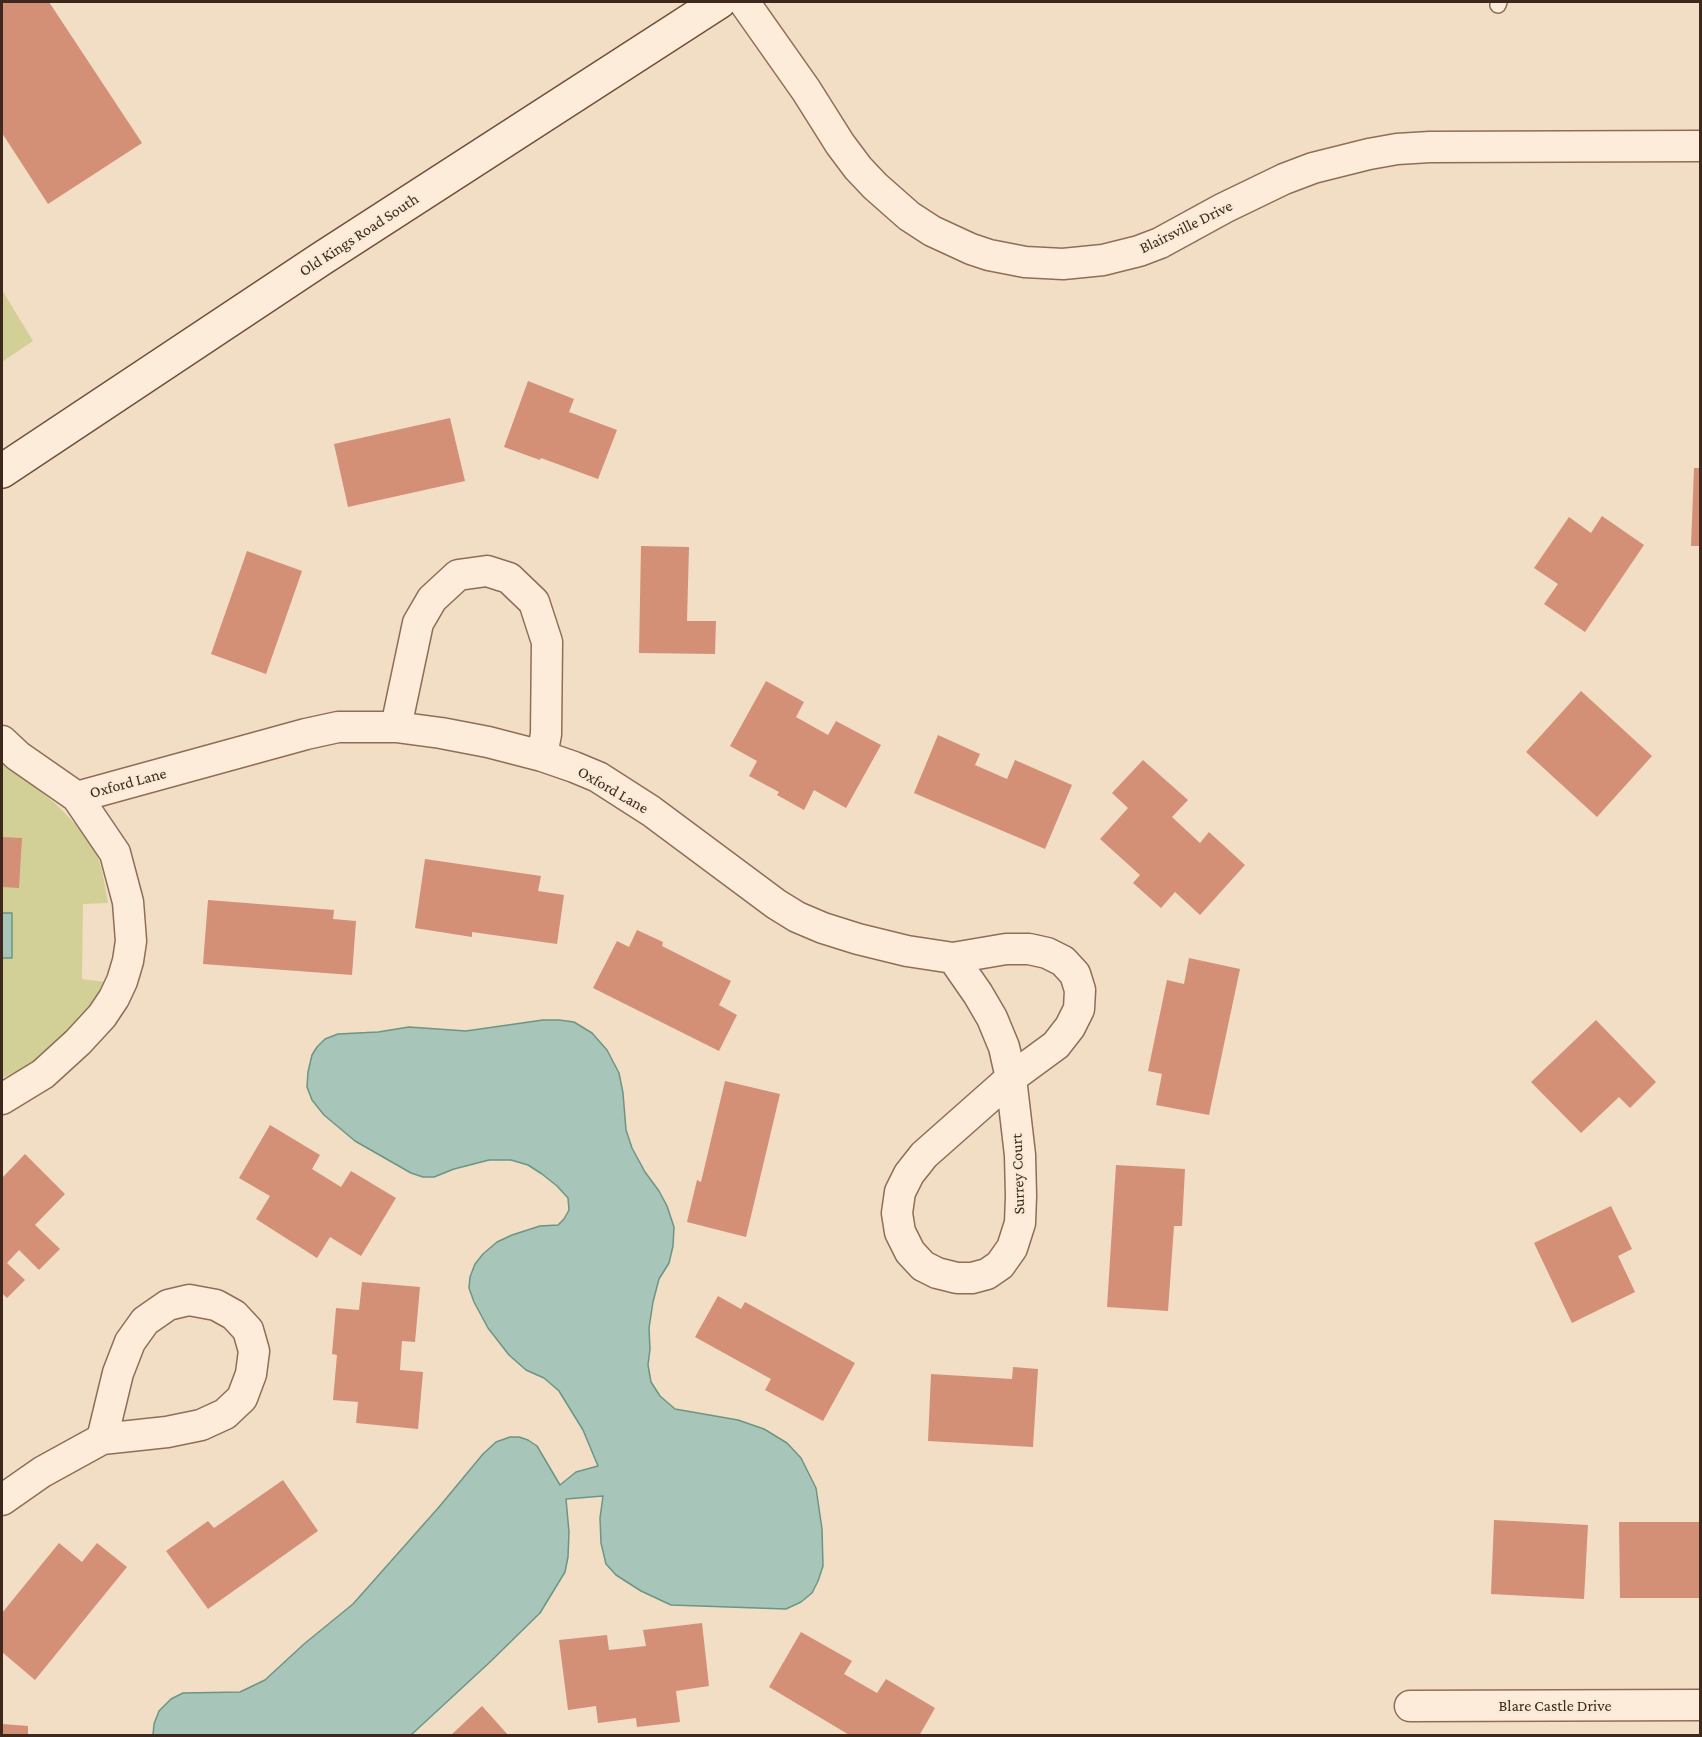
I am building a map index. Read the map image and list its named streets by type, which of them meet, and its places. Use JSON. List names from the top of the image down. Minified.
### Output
{"streets":{"street":["Blairsville Drive","Old Kings Road South","Oxford Lane","Surrey Court","Blare Castle Drive"]},"crossings":[["Oxford Lane","Surrey Court"]]}
